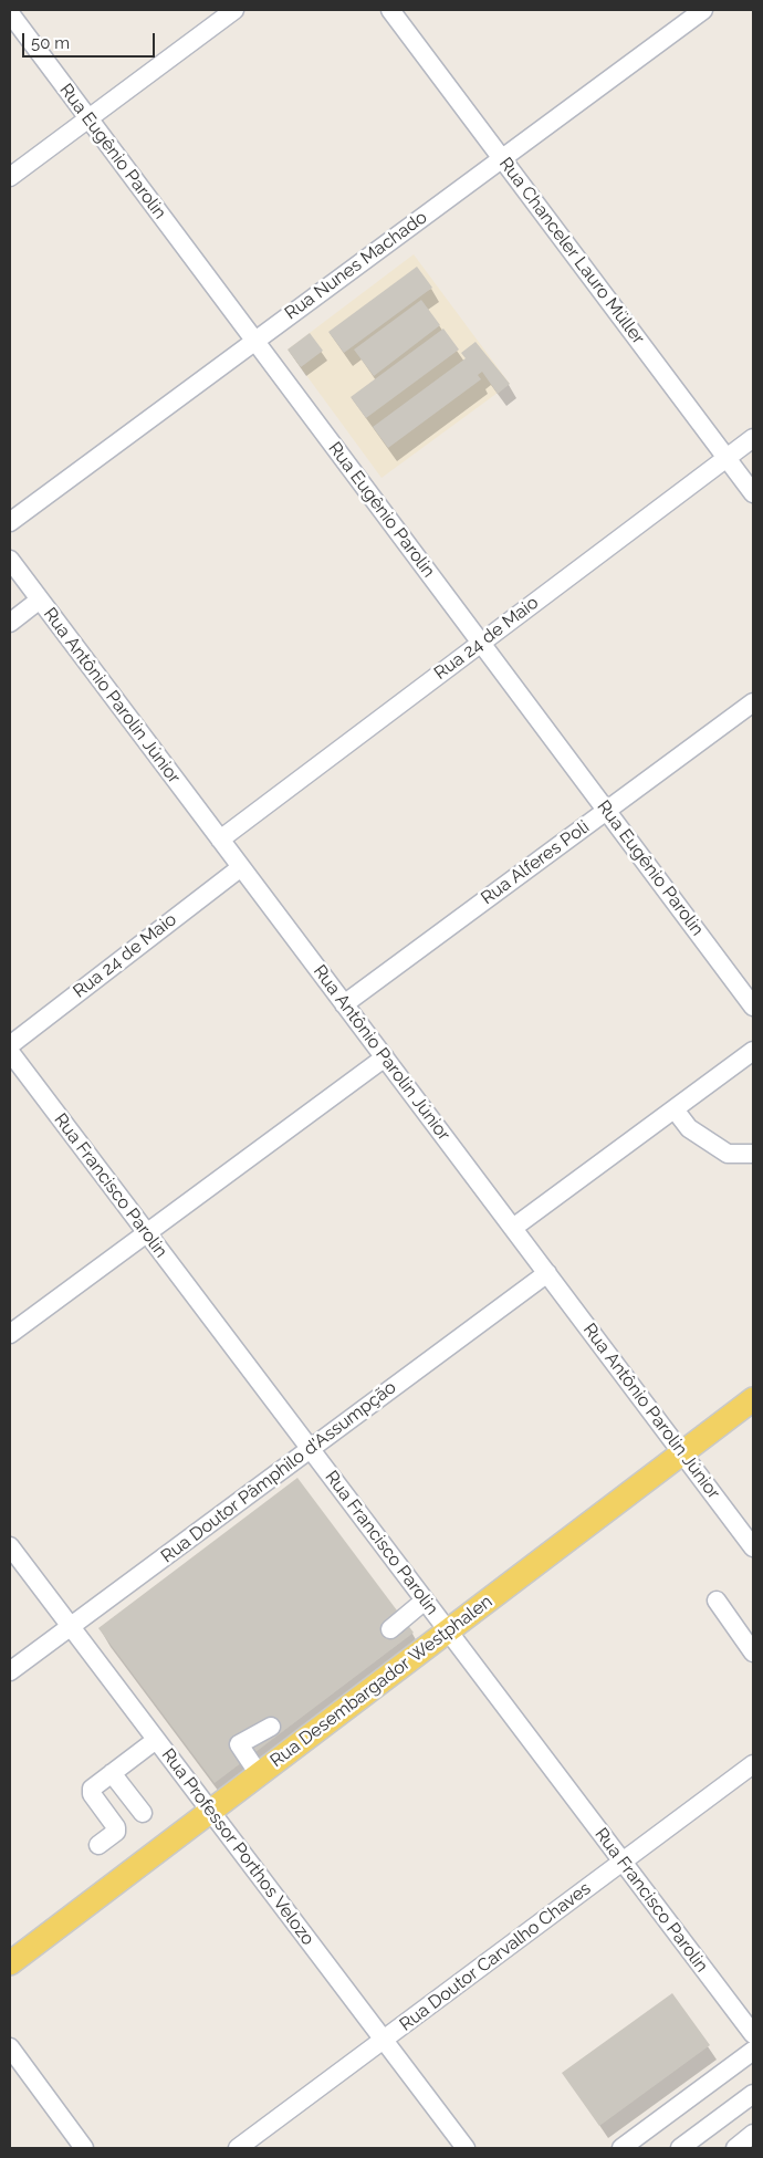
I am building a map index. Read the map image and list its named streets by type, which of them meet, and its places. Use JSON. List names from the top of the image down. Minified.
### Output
{"streets":{"main road":["Rua Desembargador Westphalen"],"street":["Rua Eugênio Parolin","Rua Chanceler Lauro Müller","Rua Nunes Machado","Rua 24 de Maio","Rua Antônio Parolin Júnior","Rua Alferes Poli","Rua Francisco Parolin","Rua Doutor Pâmphilo d'Assumpção","Rua Professor Porthos Velozo","Rua Doutor Carvalho Chaves"]},"crossings":[["Rua Eugênio Parolin","Rua Nunes Machado"],["Rua Eugênio Parolin","Rua 24 de Maio"],["Rua Eugênio Parolin","Rua Alferes Poli"],["Rua Chanceler Lauro Müller","Rua Nunes Machado"],["Rua Chanceler Lauro Müller","Rua 24 de Maio"],["Rua 24 de Maio","Rua Antônio Parolin Júnior"],["Rua Antônio Parolin Júnior","Rua Alferes Poli"],["Rua Antônio Parolin Júnior","Rua Doutor Pâmphilo d'Assumpção"],["Rua Antônio Parolin Júnior","Rua Desembargador Westphalen"],["Rua Francisco Parolin","Rua Doutor Pâmphilo d'Assumpção"],["Rua Francisco Parolin","Rua Desembargador Westphalen"],["Rua Francisco Parolin","Rua Doutor Carvalho Chaves"],["Rua Doutor Pâmphilo d'Assumpção","Rua Professor Porthos Velozo"],["Rua Desembargador Westphalen","Rua Professor Porthos Velozo"],["Rua Professor Porthos Velozo","Rua Doutor Carvalho Chaves"]],"scale_bar":"50 m"}
